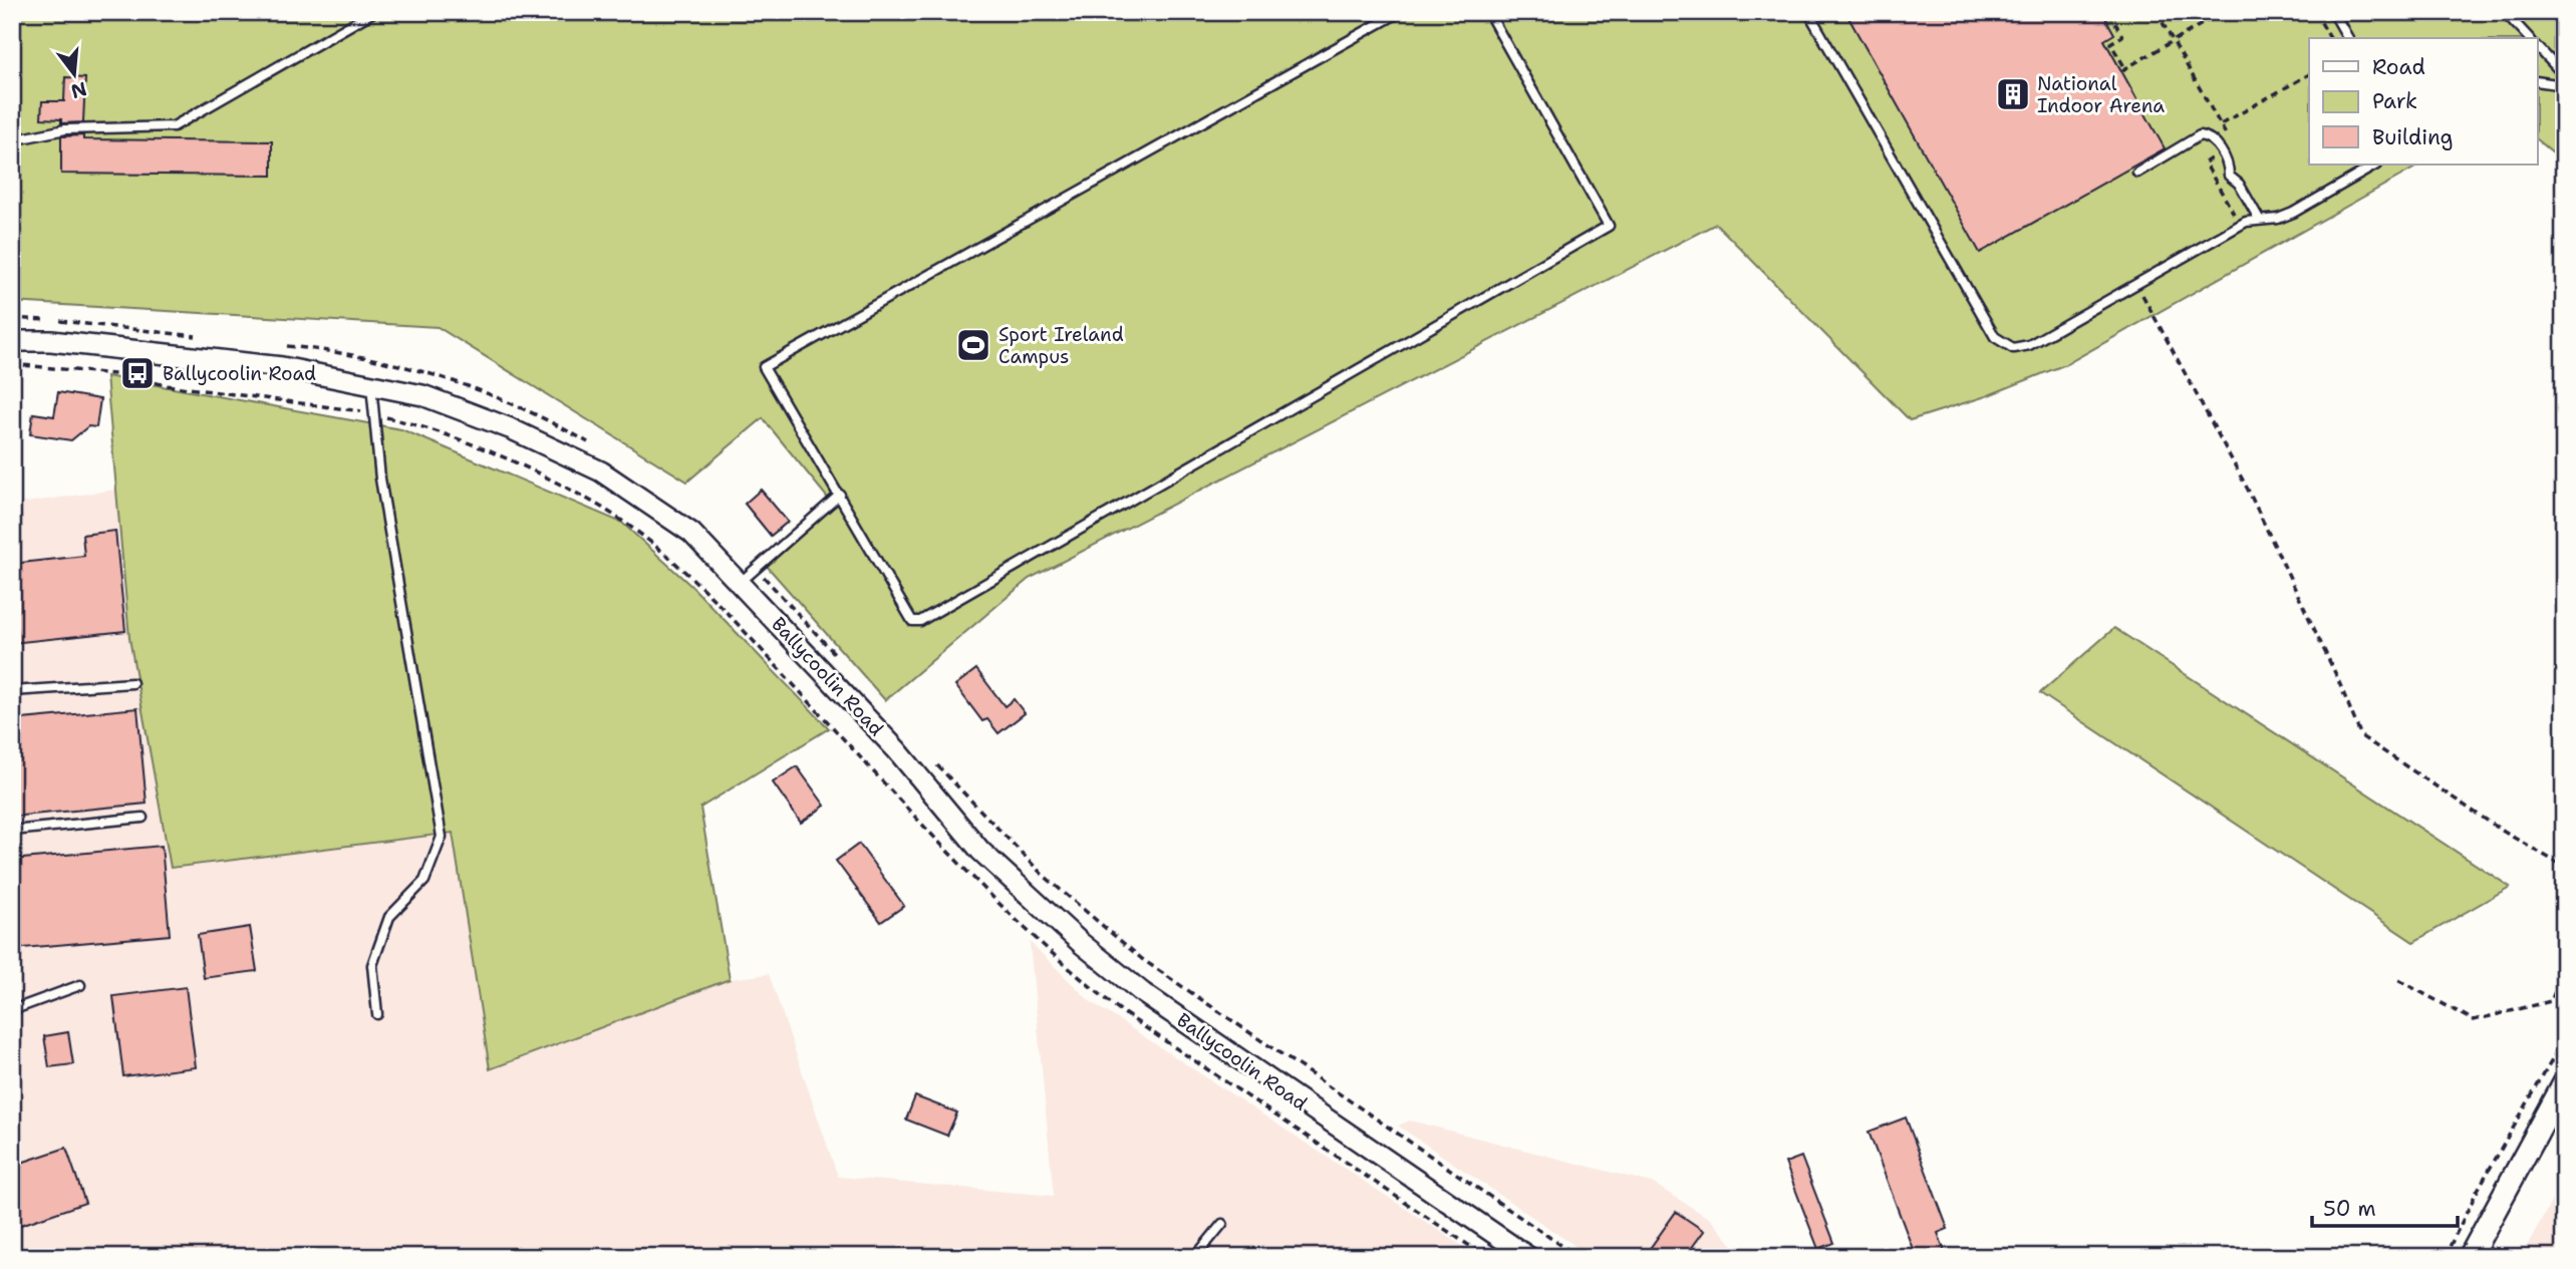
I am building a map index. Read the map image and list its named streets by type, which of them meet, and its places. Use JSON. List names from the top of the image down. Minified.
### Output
{"streets":{"street":["Ballycoolin Road"]},"places":{"building":["National Indoor Arena"],"sports":["Sport Ireland Campus"],"bus stop":["Ballycoolin Road"]},"legend":["Road","Park","Building"],"scale_bar":"50 m","north":"bottom"}
